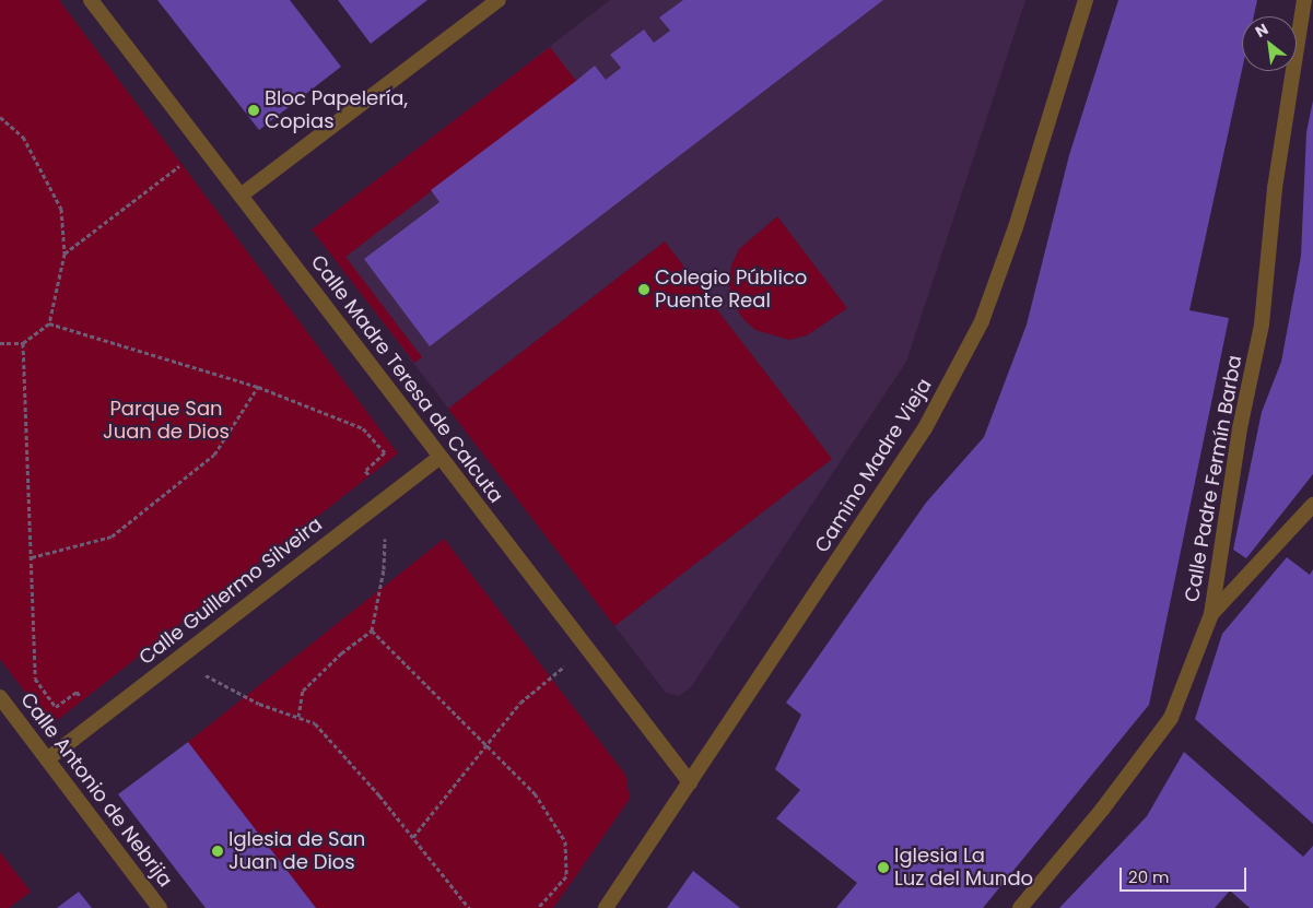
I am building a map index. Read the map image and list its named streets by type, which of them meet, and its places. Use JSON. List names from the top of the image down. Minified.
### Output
{"streets":{"street":["Calle Madre Teresa de Calcuta","Camino Madre Vieja","Calle Padre Fermín Barba","Calle Guillermo Silveira","Calle Antonio de Nebrija"]},"crossings":[["Calle Madre Teresa de Calcuta","Camino Madre Vieja"],["Calle Madre Teresa de Calcuta","Calle Guillermo Silveira"],["Calle Guillermo Silveira","Calle Antonio de Nebrija"]],"parks":["Parque San Juan de Dios"],"places":["Bloc Papelería, Copias","Colegio Público Puente Real","Iglesia de San Juan de Dios","Iglesia La Luz del Mundo"],"scale_bar":"20 m","north":"top left"}
